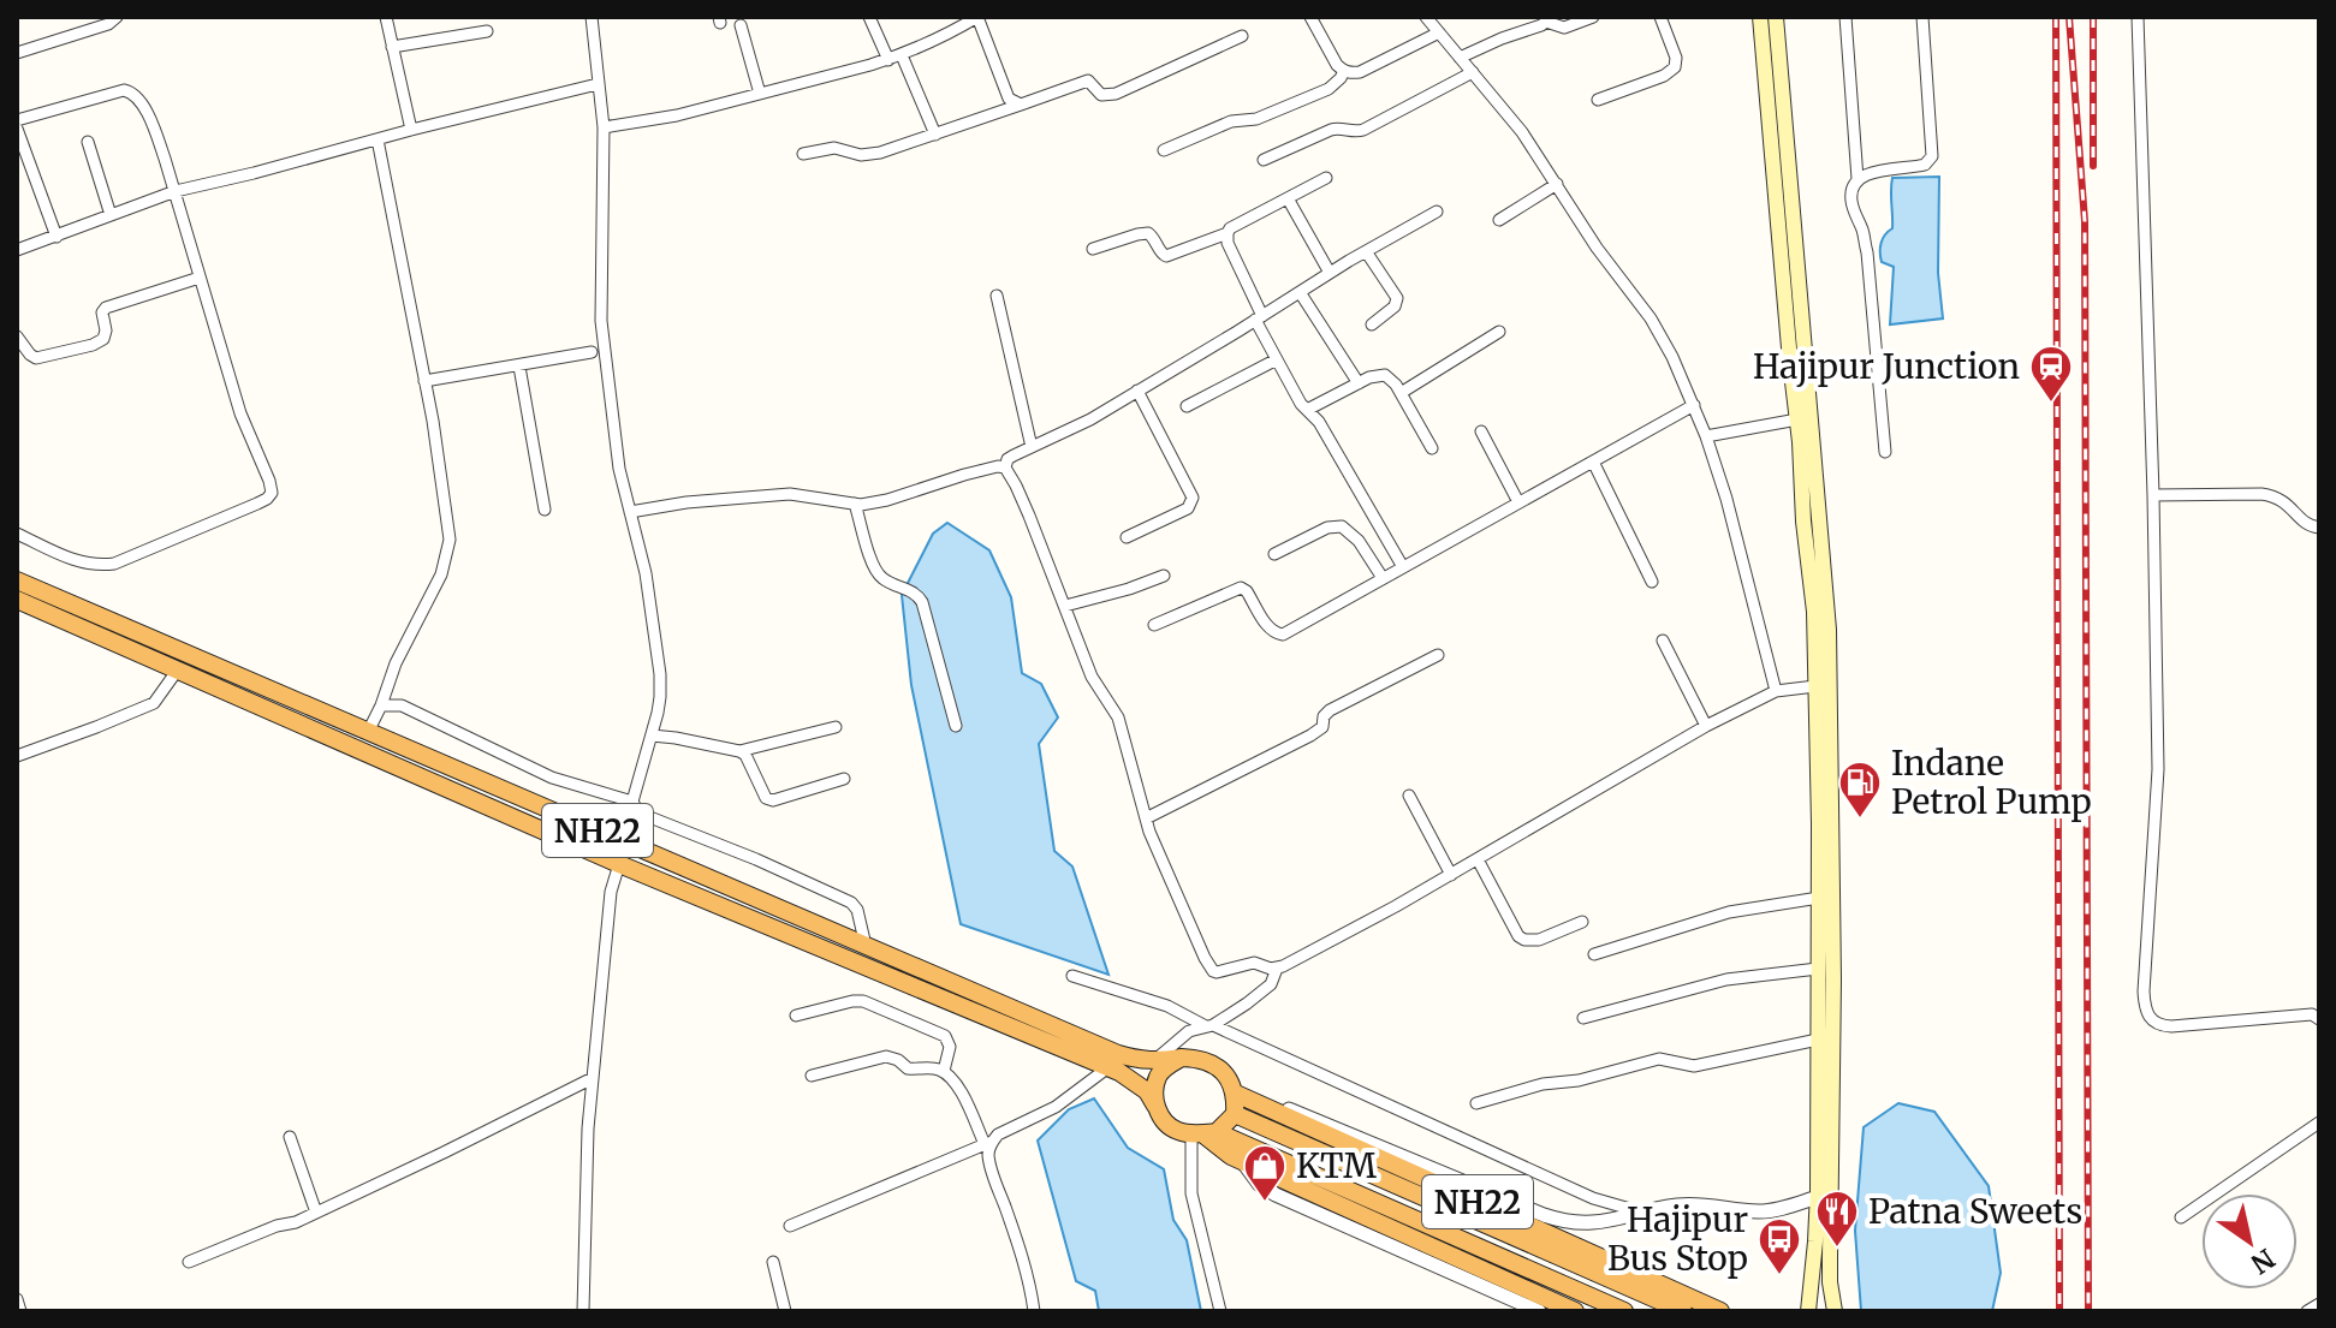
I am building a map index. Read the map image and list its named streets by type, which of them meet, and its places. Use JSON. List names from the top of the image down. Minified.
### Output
{"streets":{"highway":["NH22"]},"places":{"station":["Hajipur Junction"],"fuel station":["Indane Petrol Pump"],"shop":["KTM"],"restaurant":["Patna Sweets"],"bus stop":["Hajipur Bus Stop"]},"north":"bottom right"}
